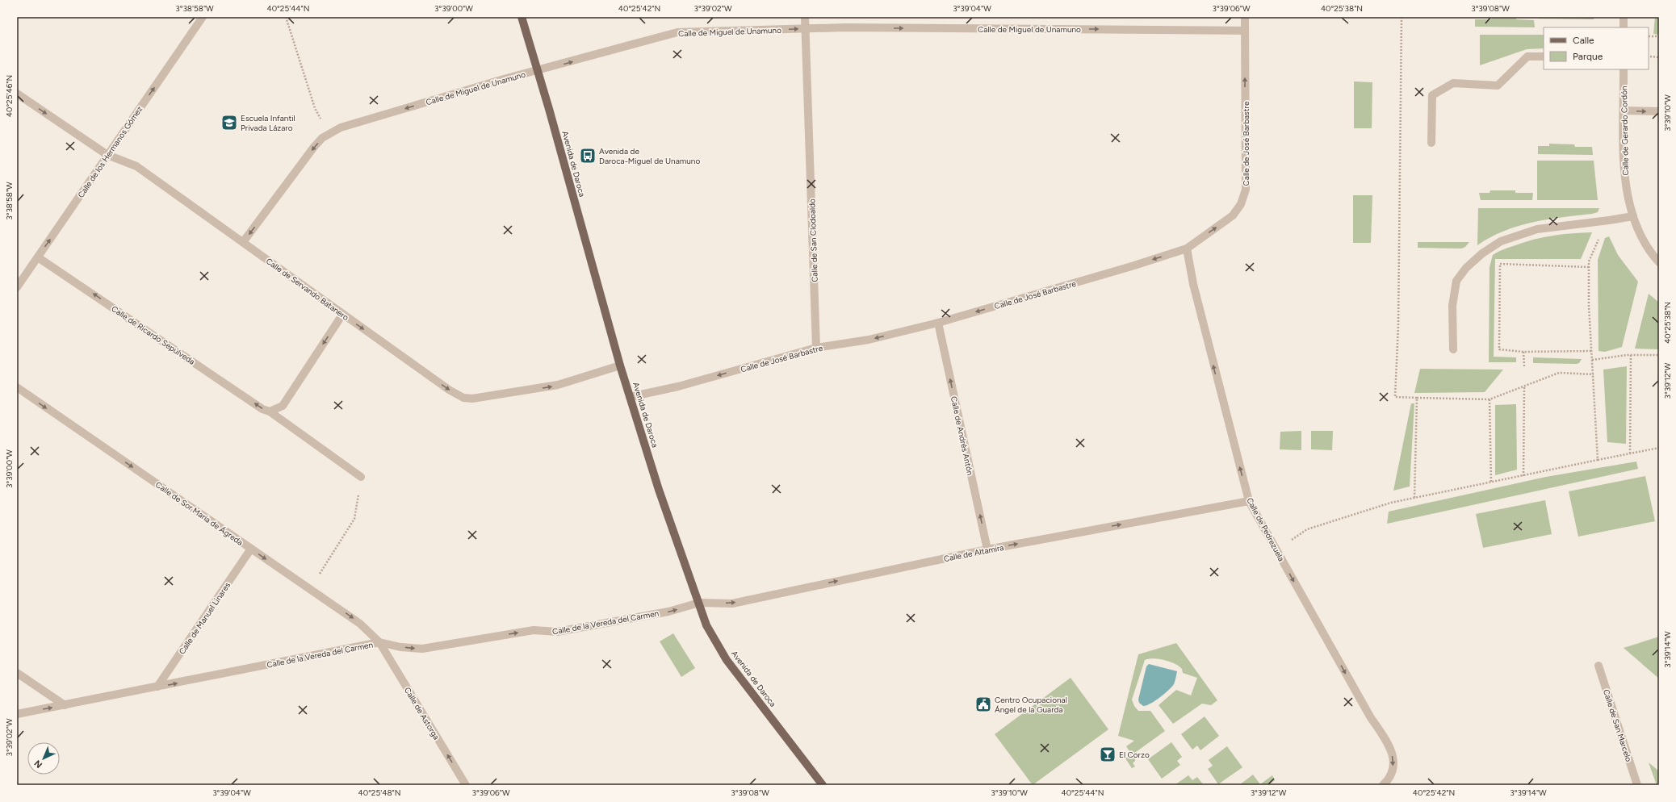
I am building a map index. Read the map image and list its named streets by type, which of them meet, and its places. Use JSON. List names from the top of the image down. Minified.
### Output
{"streets":{"main road":["Avenida de Daroca"],"street":["Calle de Miguel de Unamuno","Calle de Gerardo Cordón","Calle de José Barbastre","Calle de los Hermanos Gómez","Calle de San Clodoaldo","Calle de Servando Batanero","Calle de Ricardo Sepúlveda","Calle de Andrés Antón","Calle de Sor María de Ágreda","Calle de Pedrezuela","Calle de Altamira","Calle de Manuel Linares","Calle de la Vereda del Carmen","Calle de Astorga","Calle de San Marcelo"]},"crossings":[["Calle de Miguel de Unamuno","Calle de José Barbastre"],["Calle de Miguel de Unamuno","Avenida de Daroca"],["Calle de Miguel de Unamuno","Calle de San Clodoaldo"],["Calle de Miguel de Unamuno","Calle de Servando Batanero"],["Calle de José Barbastre","Avenida de Daroca"],["Calle de José Barbastre","Calle de San Clodoaldo"],["Calle de José Barbastre","Calle de Andrés Antón"],["Calle de José Barbastre","Calle de Pedrezuela"],["Calle de los Hermanos Gómez","Calle de Servando Batanero"],["Calle de los Hermanos Gómez","Calle de Ricardo Sepúlveda"],["Avenida de Daroca","Calle de Servando Batanero"],["Avenida de Daroca","Calle de Altamira"],["Avenida de Daroca","Calle de la Vereda del Carmen"],["Calle de Andrés Antón","Calle de Altamira"],["Calle de Sor María de Ágreda","Calle de Manuel Linares"],["Calle de Sor María de Ágreda","Calle de la Vereda del Carmen"],["Calle de Sor María de Ágreda","Calle de Astorga"],["Calle de Pedrezuela","Calle de Altamira"],["Calle de Altamira","Calle de la Vereda del Carmen"],["Calle de Manuel Linares","Calle de la Vereda del Carmen"],["Calle de la Vereda del Carmen","Calle de Astorga"]],"one_way":["Calle de los Hermanos Gómez","Calle de Servando Batanero","Calle de Ricardo Sepúlveda","Calle de Andrés Antón","Calle de Sor María de Ágreda","Calle de Altamira","Calle de la Vereda del Carmen","Calle de Astorga"],"places":{"school or university":["Escuela Infantil Privada Lázaro"],"bus stop":["Avenida de Daroca-Miguel de Unamuno"],"public building":["Centro Ocupacional Ángel de la Guarda"],"bar":["El Corzo"]},"legend":["Calle","Parque"],"north":"bottom left","coordinates":["3°38'58\"W","40°25'44\"N","3°39'00\"W","40°25'42\"N","3°39'02\"W","3°39'04\"W","3°39'06\"W","40°25'38\"N","3°39'08\"W","40°25'46\"N","3°39'10\"W","3°39'12\"W","3°39'14\"W","40°25'48\"N"]}
